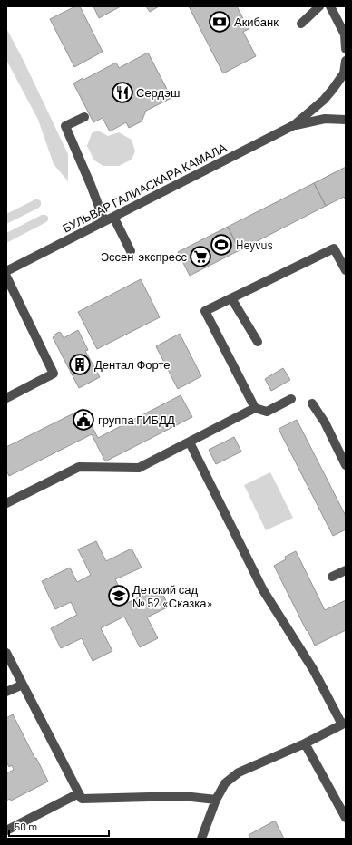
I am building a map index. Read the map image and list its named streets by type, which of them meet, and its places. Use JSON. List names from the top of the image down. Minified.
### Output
{"streets":{"street":["БУЛЬВАР ГАЛИАСКАРА КАМАЛА"]},"places":{"bank":["Акибанк"],"restaurant":["Сердэш"],"sports":["Heyvus"],"supermarket":["Эссен-экспресс"],"building":["Дентал Форте"],"public building":["группа ГИБДД"],"school or university":["Детский сад № 52 «Сказка»"]},"scale_bar":"50 m"}
